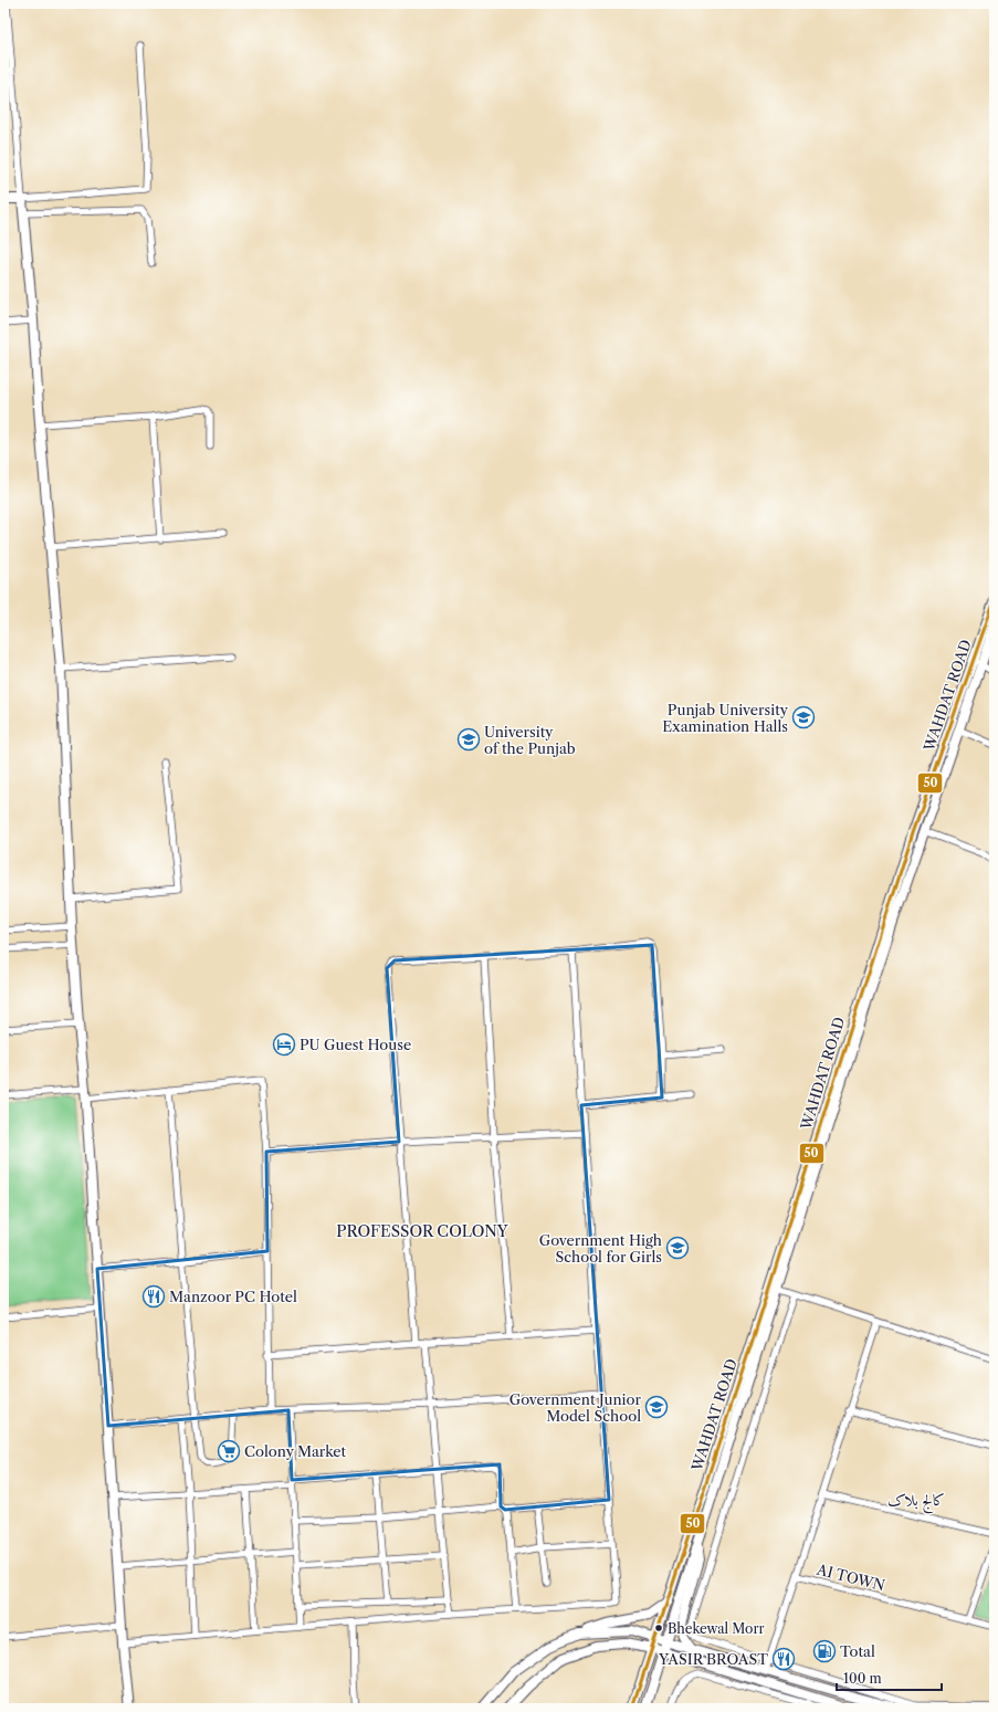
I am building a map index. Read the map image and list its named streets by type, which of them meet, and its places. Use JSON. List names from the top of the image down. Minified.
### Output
{"streets":{"main road":["WAHDAT ROAD"],"street":["AI TOWN"]},"districts":["PROFESSOR COLONY","کالج بلاک"],"places":{"school or university":["Punjab University Examination Halls","University of the Punjab","Government High School for Girls","Government Junior Model School"],"hotel":["PU Guest House"],"restaurant":["Manzoor PC Hotel","YASIR BROAST"],"supermarket":["Colony Market"],"other":["Bhekewal Morr"],"fuel station":["Total"]},"lines":["transit line 50"],"scale_bar":"100 m"}
